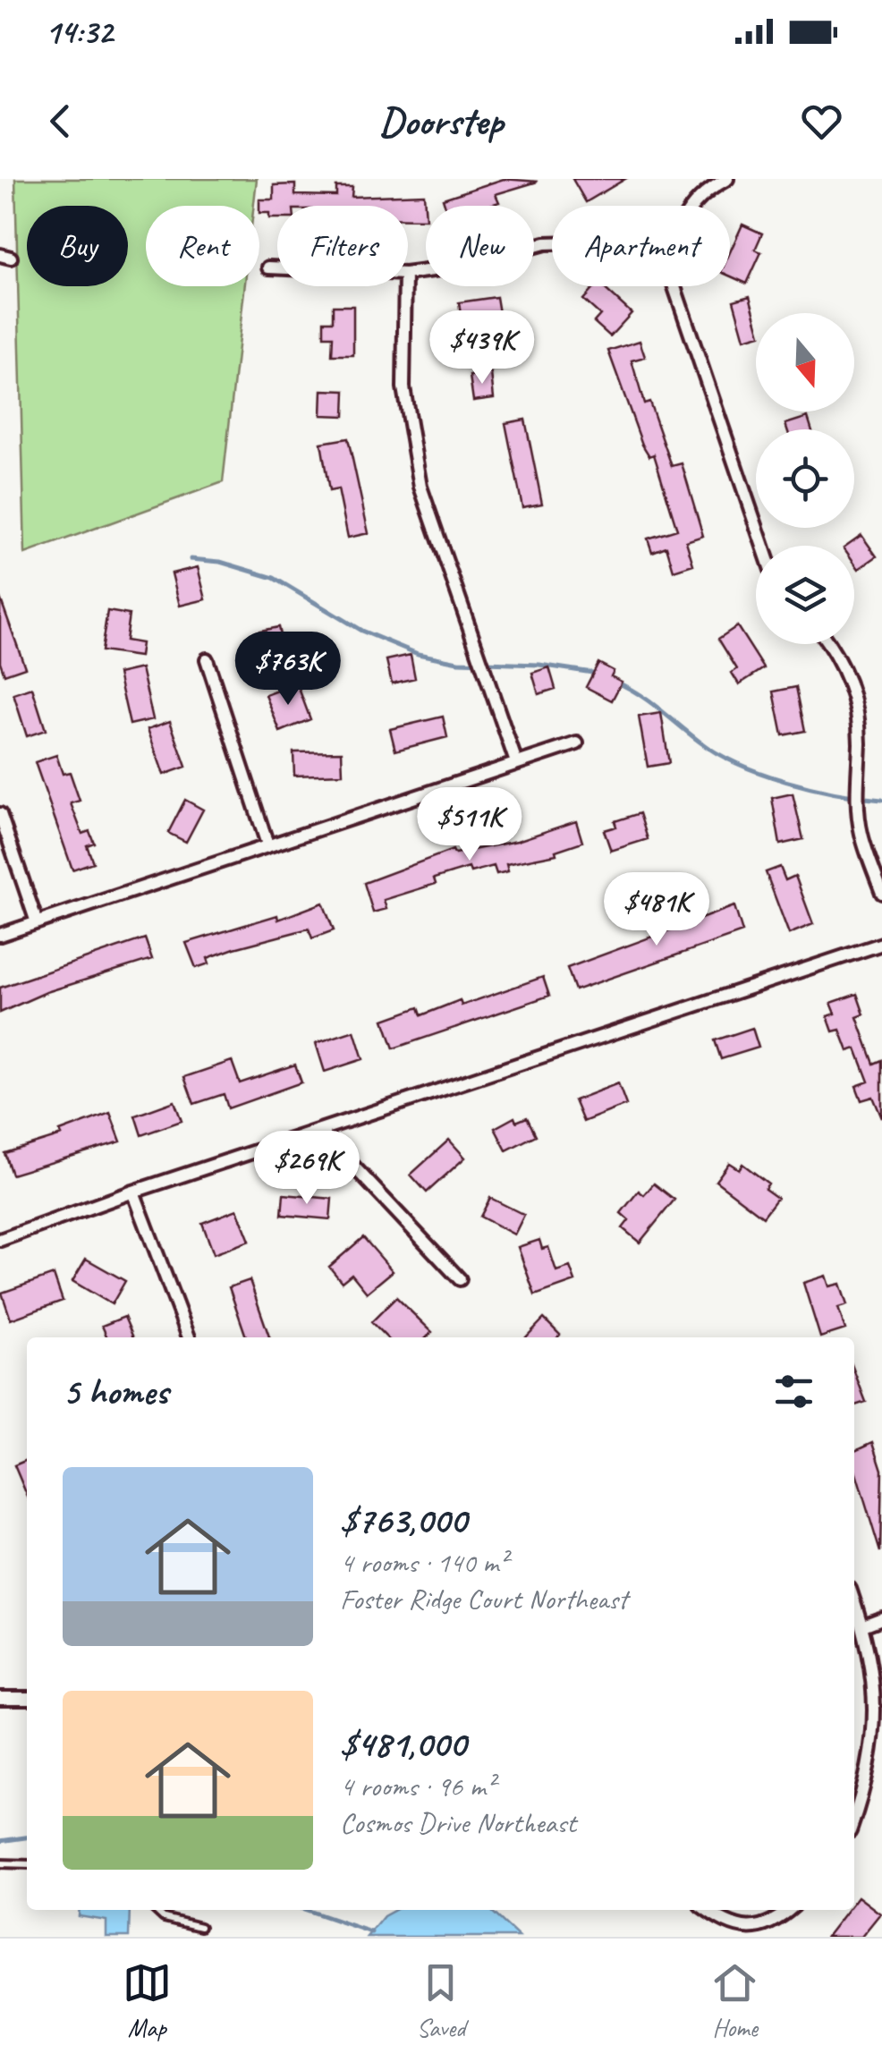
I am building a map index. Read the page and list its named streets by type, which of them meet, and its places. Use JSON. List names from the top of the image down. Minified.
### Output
{"north":"bottom","page":{"status":"14:32","header":"Doorstep","chip":["Buy","Rent","Filters","New","Apartment"],"price":["$439K","$763K","$511K","$481K","$269K"],"heading":"5 homes","list":[{"name":"$763,000","note":"4 rooms · 140 m² · Foster Ridge Court Northeast"},{"name":"$481,000","note":"4 rooms · 96 m² · Cosmos Drive Northeast"}],"tabs":["Map","Saved","Home"]}}
